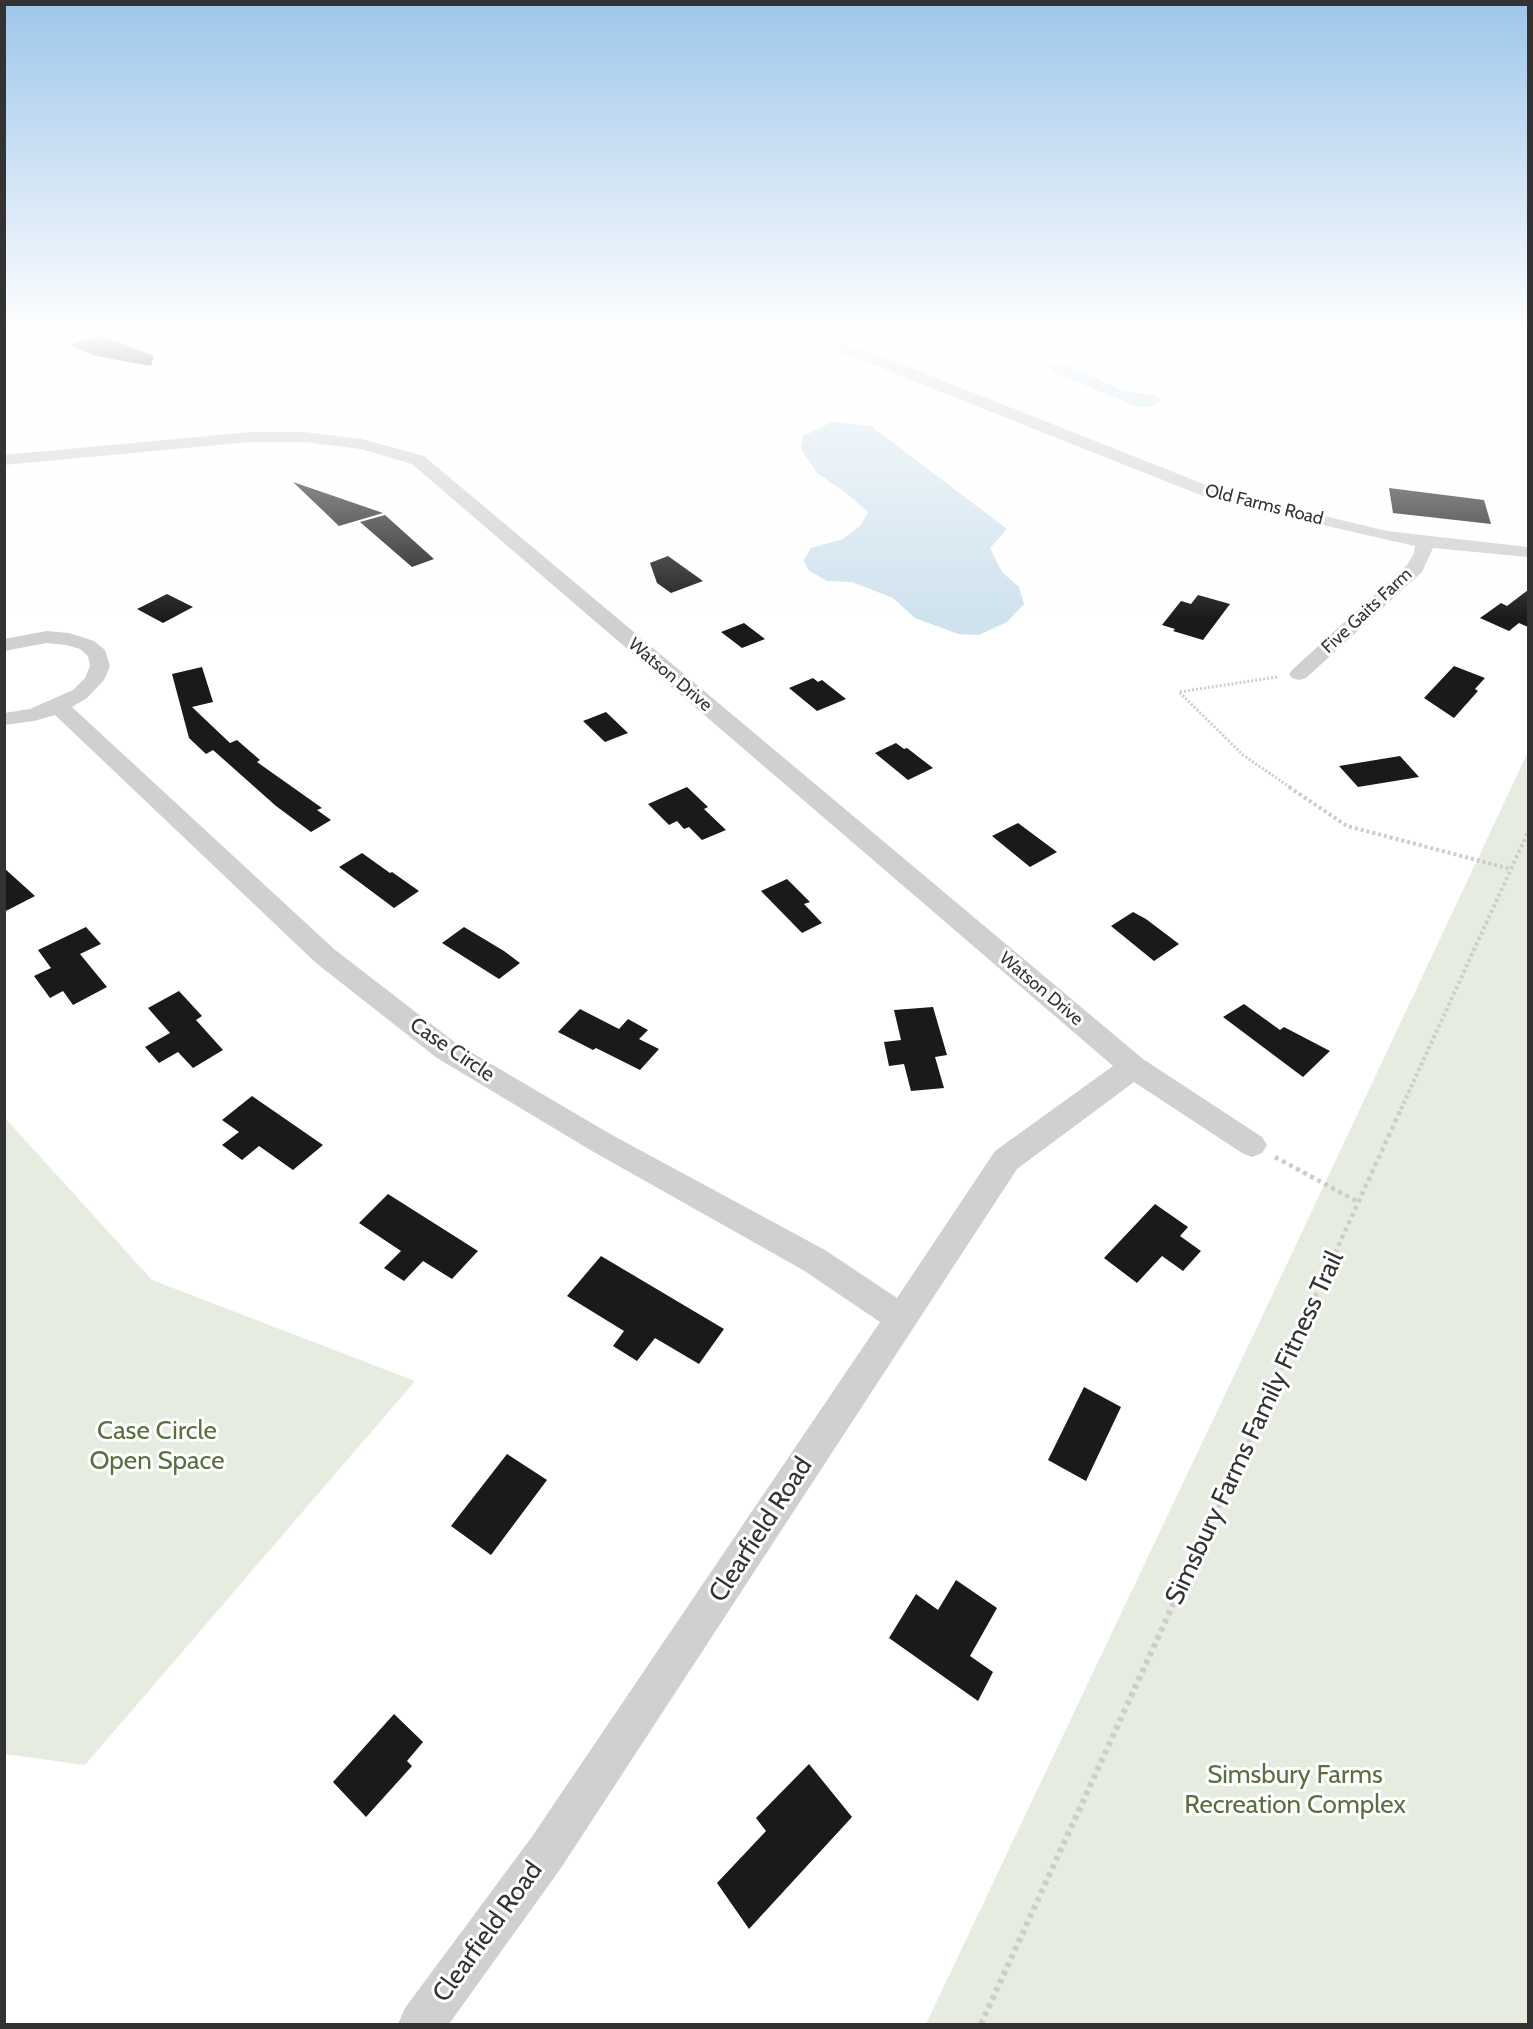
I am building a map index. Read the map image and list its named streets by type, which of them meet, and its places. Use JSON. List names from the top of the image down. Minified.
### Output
{"streets":{"street":["Old Farms Road","Five Gaits Farm","Watson Drive","Case Circle","Clearfield Road"],"path":["Simsbury Farms Family Fitness Trail"]},"crossings":[["Old Farms Road","Five Gaits Farm"],["Watson Drive","Clearfield Road"],["Case Circle","Clearfield Road"]],"parks":["Case Circle Open Space","Simsbury Farms Recreation Complex"]}
